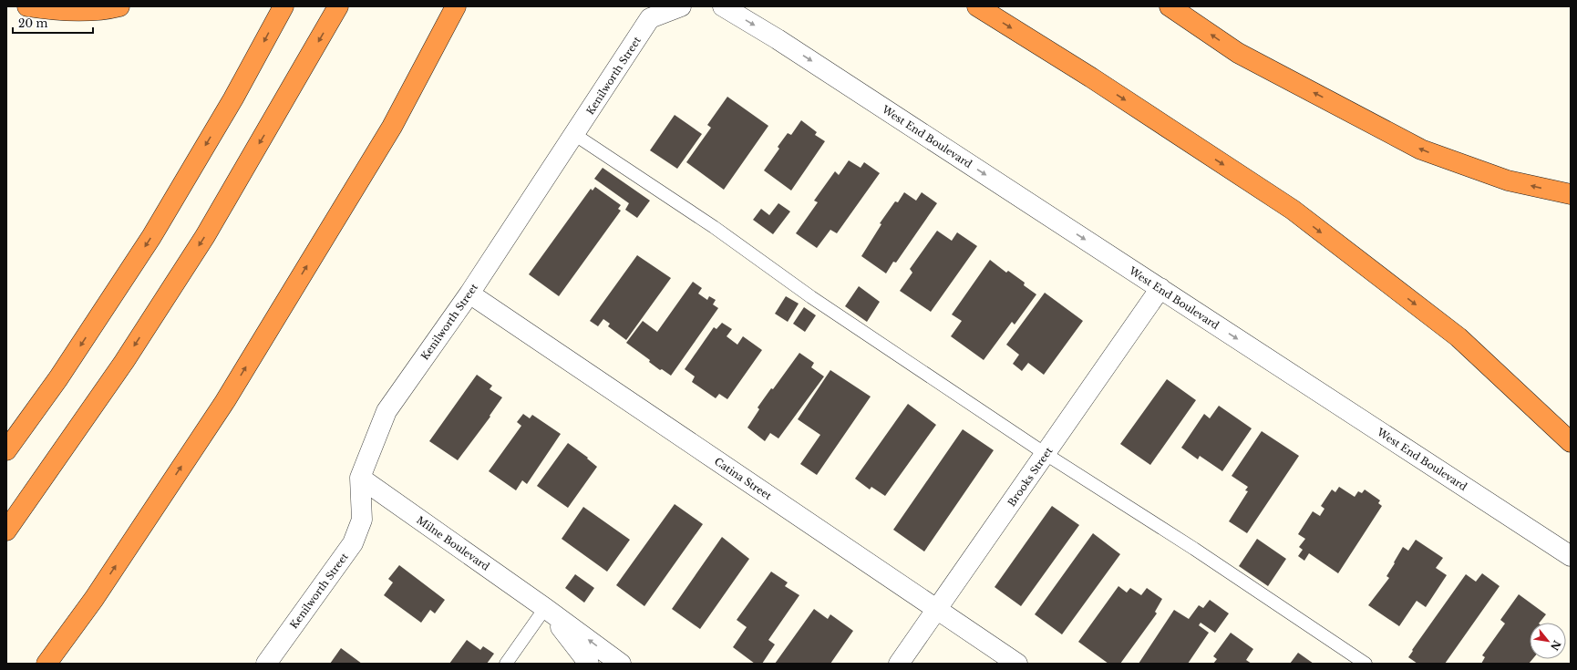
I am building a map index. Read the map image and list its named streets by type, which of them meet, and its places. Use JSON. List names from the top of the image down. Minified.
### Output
{"streets":{"street":["Kenilworth Street","West End Boulevard","Brooks Street","Catina Street","Milne Boulevard"]},"crossings":[["Kenilworth Street","Catina Street"],["Kenilworth Street","Milne Boulevard"],["West End Boulevard","Brooks Street"],["Brooks Street","Catina Street"]],"one_way":["West End Boulevard"],"scale_bar":"20 m","north":"bottom right"}
